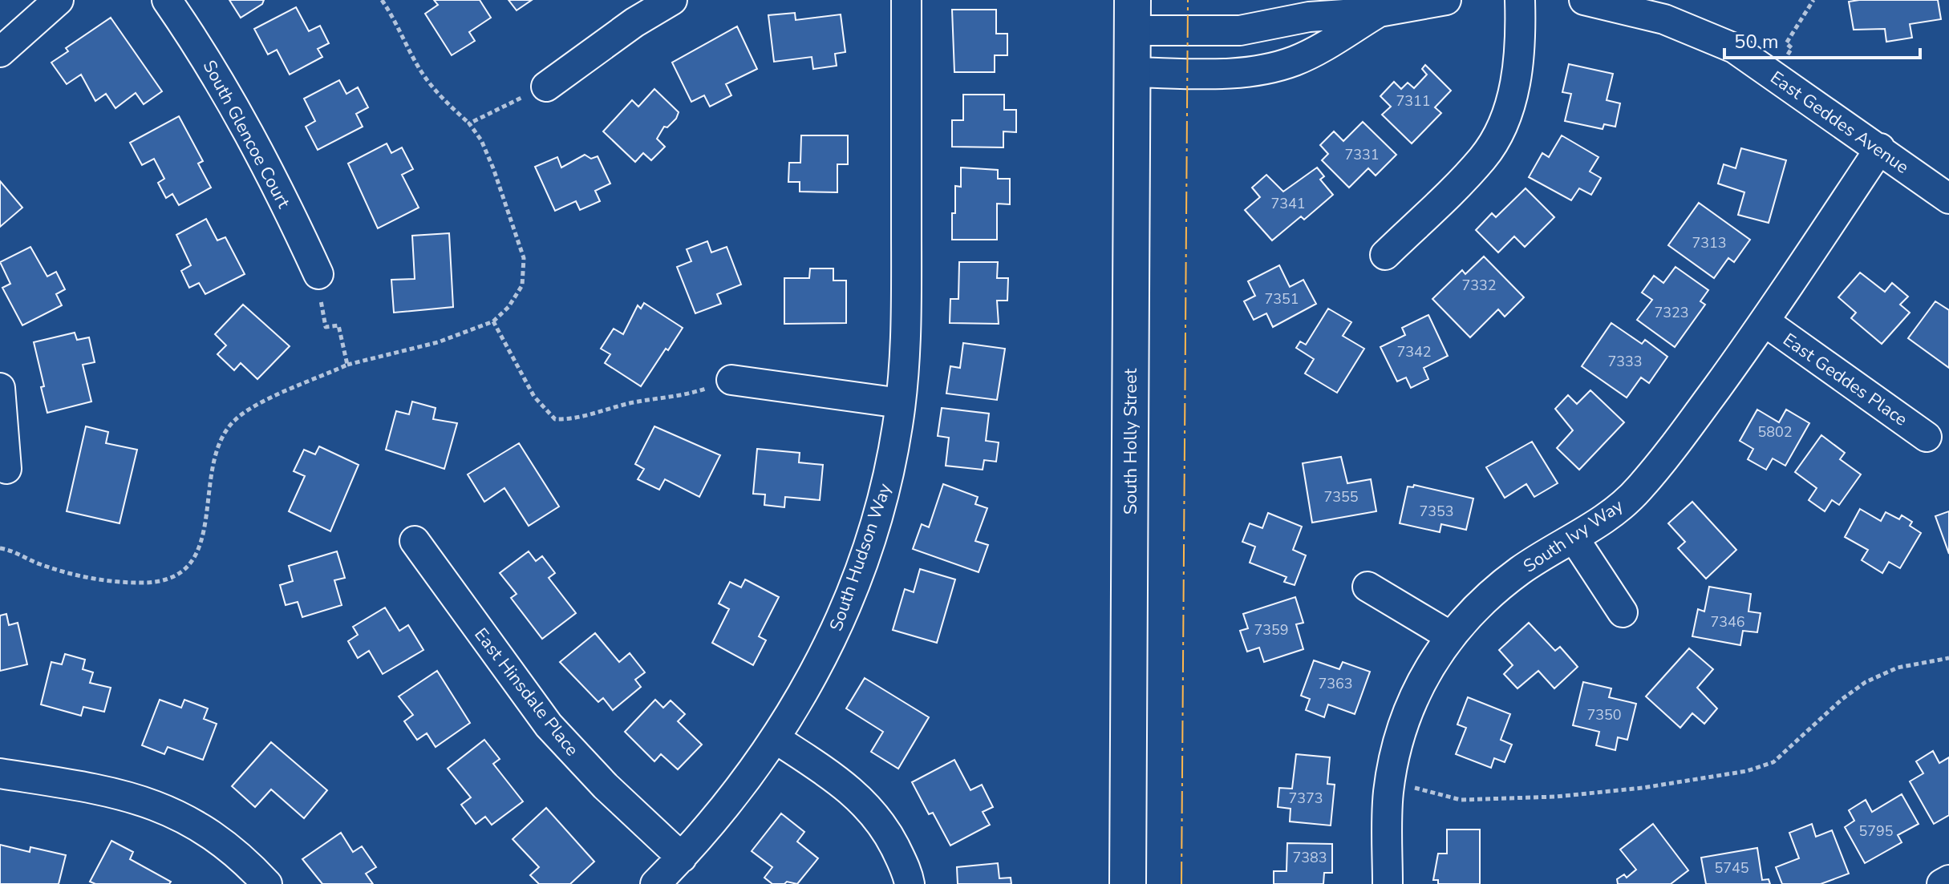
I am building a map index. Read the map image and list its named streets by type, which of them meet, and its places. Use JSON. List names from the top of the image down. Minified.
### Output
{"streets":{"main road":["South Holly Street"],"street":["East Geddes Avenue","South Glencoe Court","East Geddes Place","South Ivy Way","South Hudson Way","East Hinsdale Place"]},"crossings":[["East Geddes Avenue","South Ivy Way"],["East Geddes Place","South Ivy Way"],["South Hudson Way","East Hinsdale Place"]],"house_numbers":["7311","7331","7341","7313","7332","7351","7323","7342","7333","5802","7355","7353","7346","7359","7363","7350","7373","5795","7383","5745"],"scale_bar":"50 m"}
